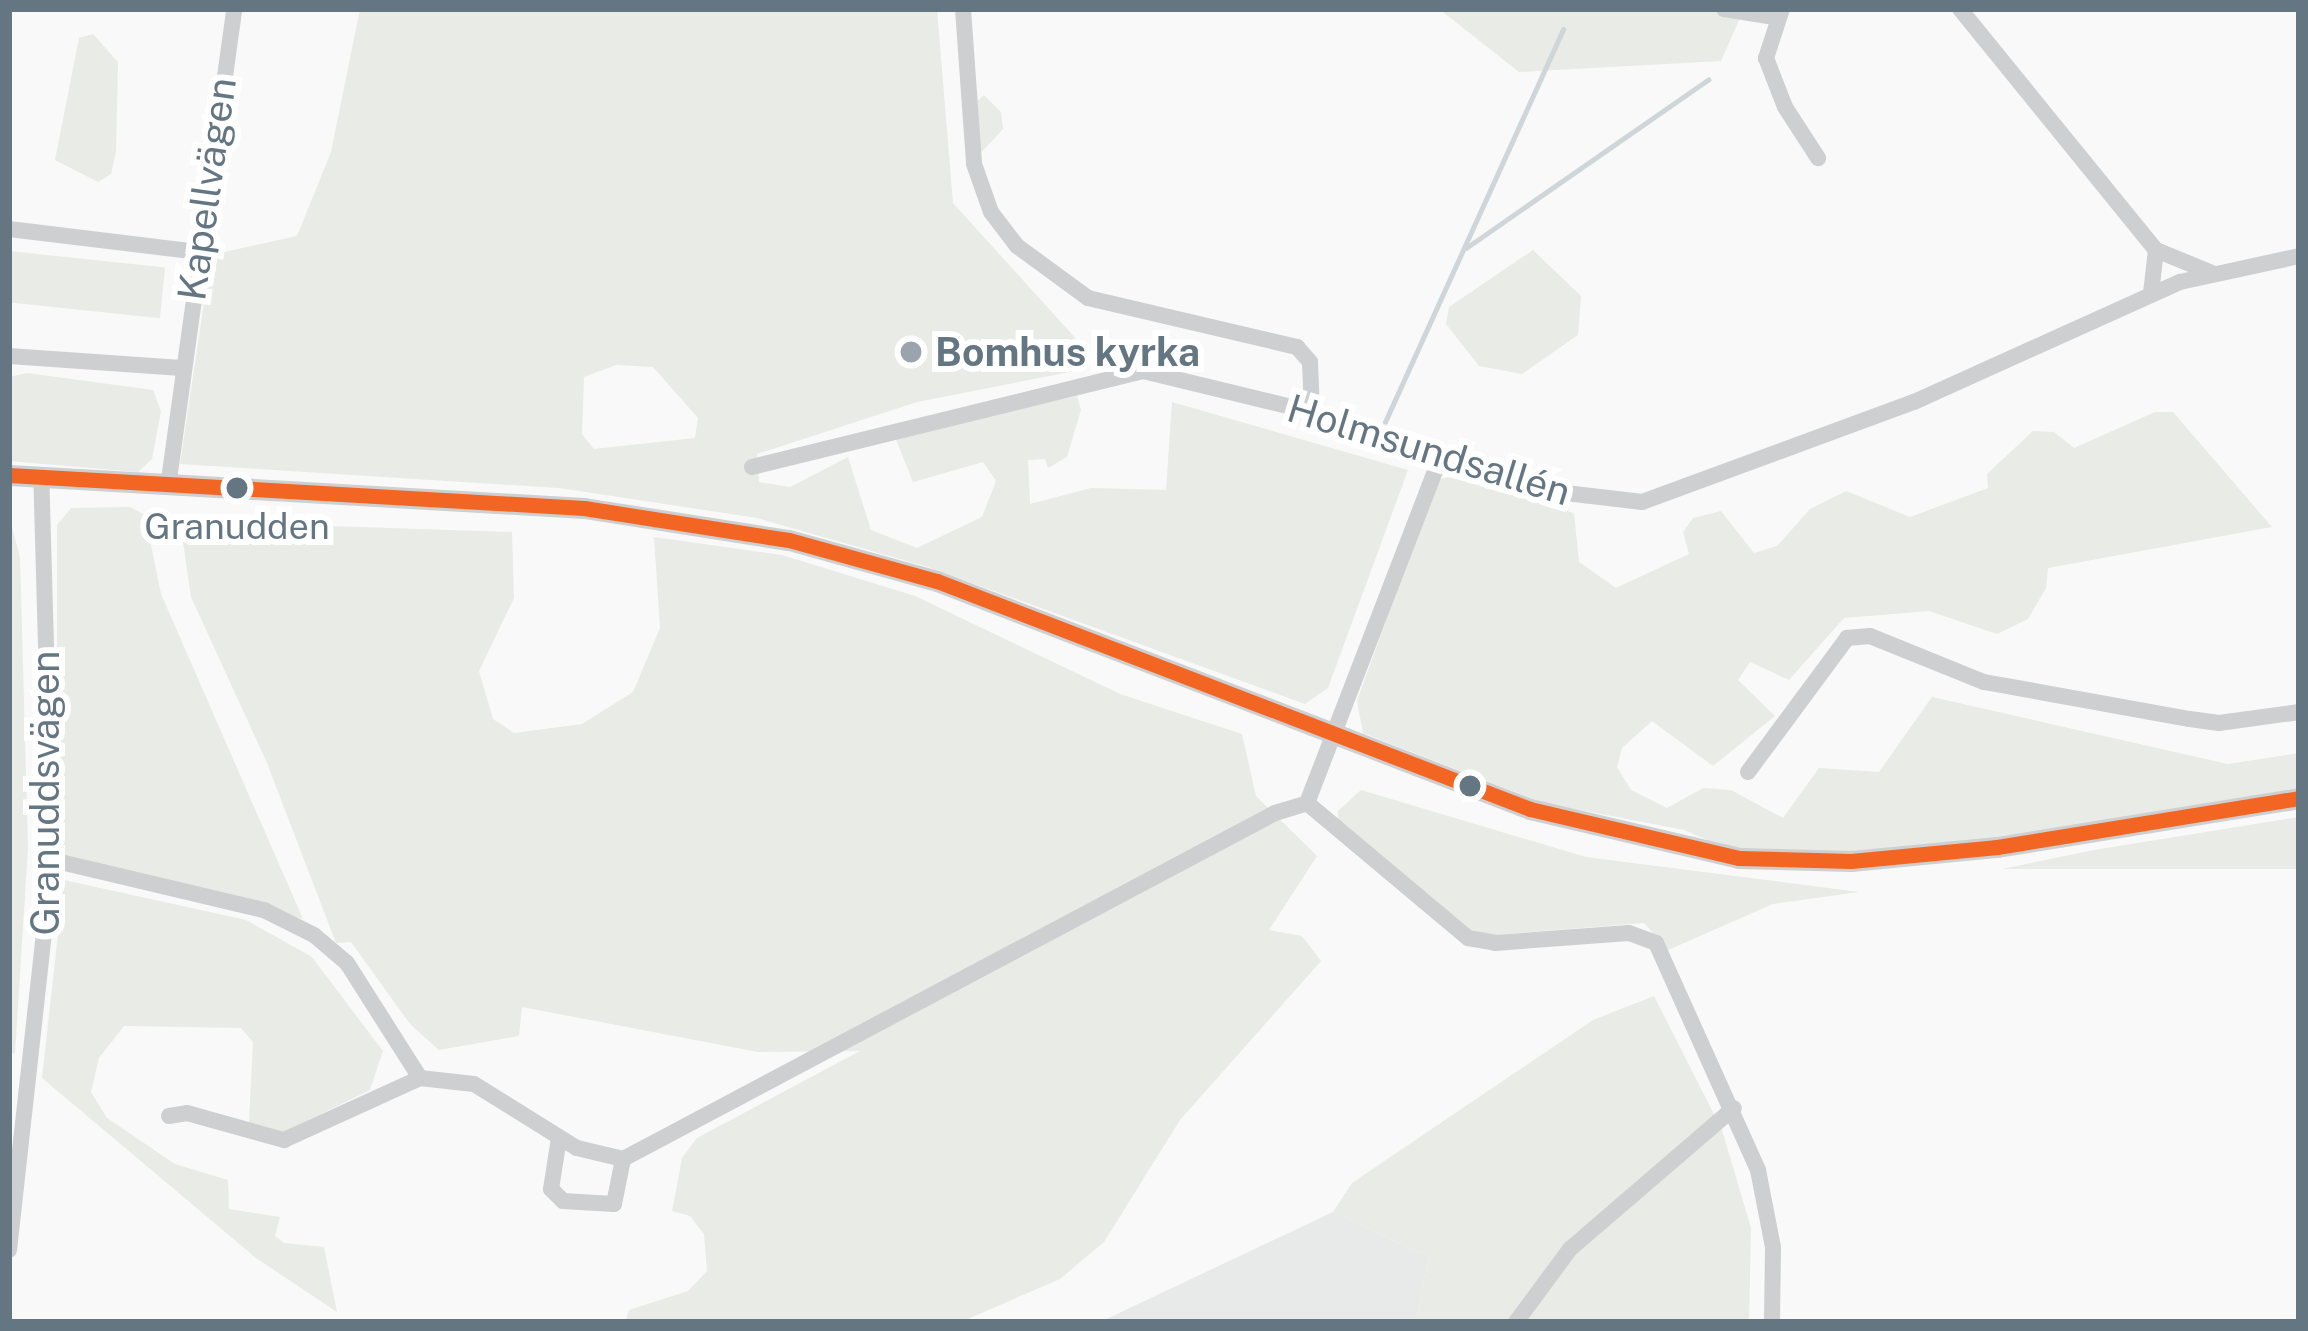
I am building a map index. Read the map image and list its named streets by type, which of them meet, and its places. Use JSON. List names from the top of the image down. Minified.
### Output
{"streets":{"street":["Kapellvägen","Holmsundsallén","Granuddsvägen"]},"places":["Bomhus kyrka","Granudden"]}
